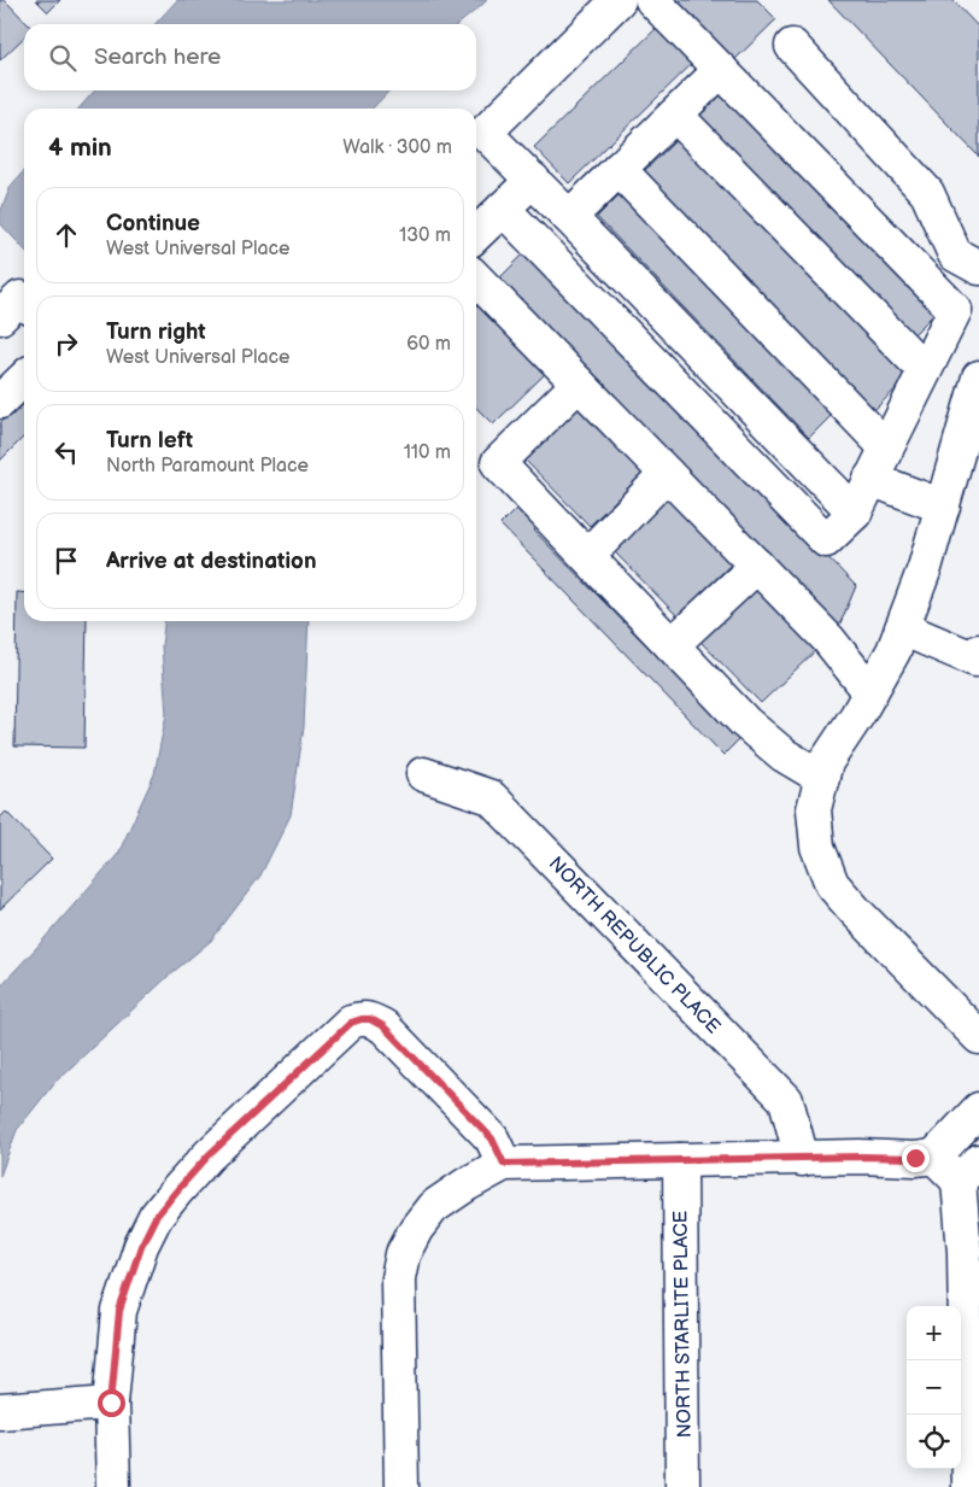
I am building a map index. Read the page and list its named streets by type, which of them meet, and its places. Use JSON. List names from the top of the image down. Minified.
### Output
{"streets":{"street":["NORTH REPUBLIC PLACE","NORTH STARLITE PLACE"]},"page":{"search":"Search here","heading":["4 min","Walk · 300 m"],"list":[["Continue","West Universal Place","130 m"],["Turn right","West Universal Place","60 m"],["Turn left","North Paramount Place","110 m"],"Arrive at destination"],"map_buttons":["+","−"]}}
